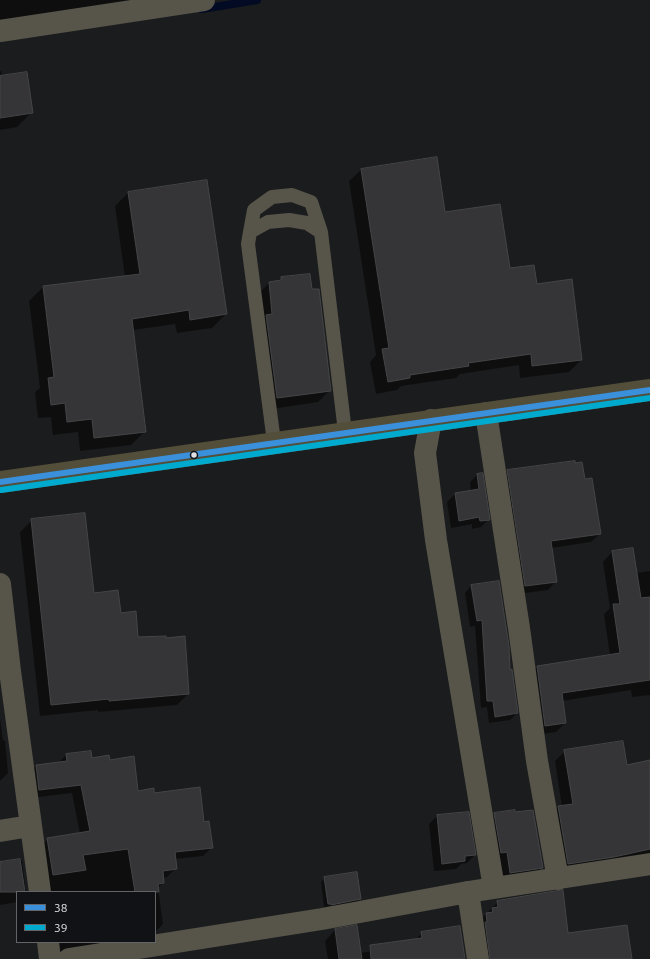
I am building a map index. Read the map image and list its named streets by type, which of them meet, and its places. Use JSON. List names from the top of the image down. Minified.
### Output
{"lines":["transit line 38","transit line 39"],"legend":["38","39"]}
